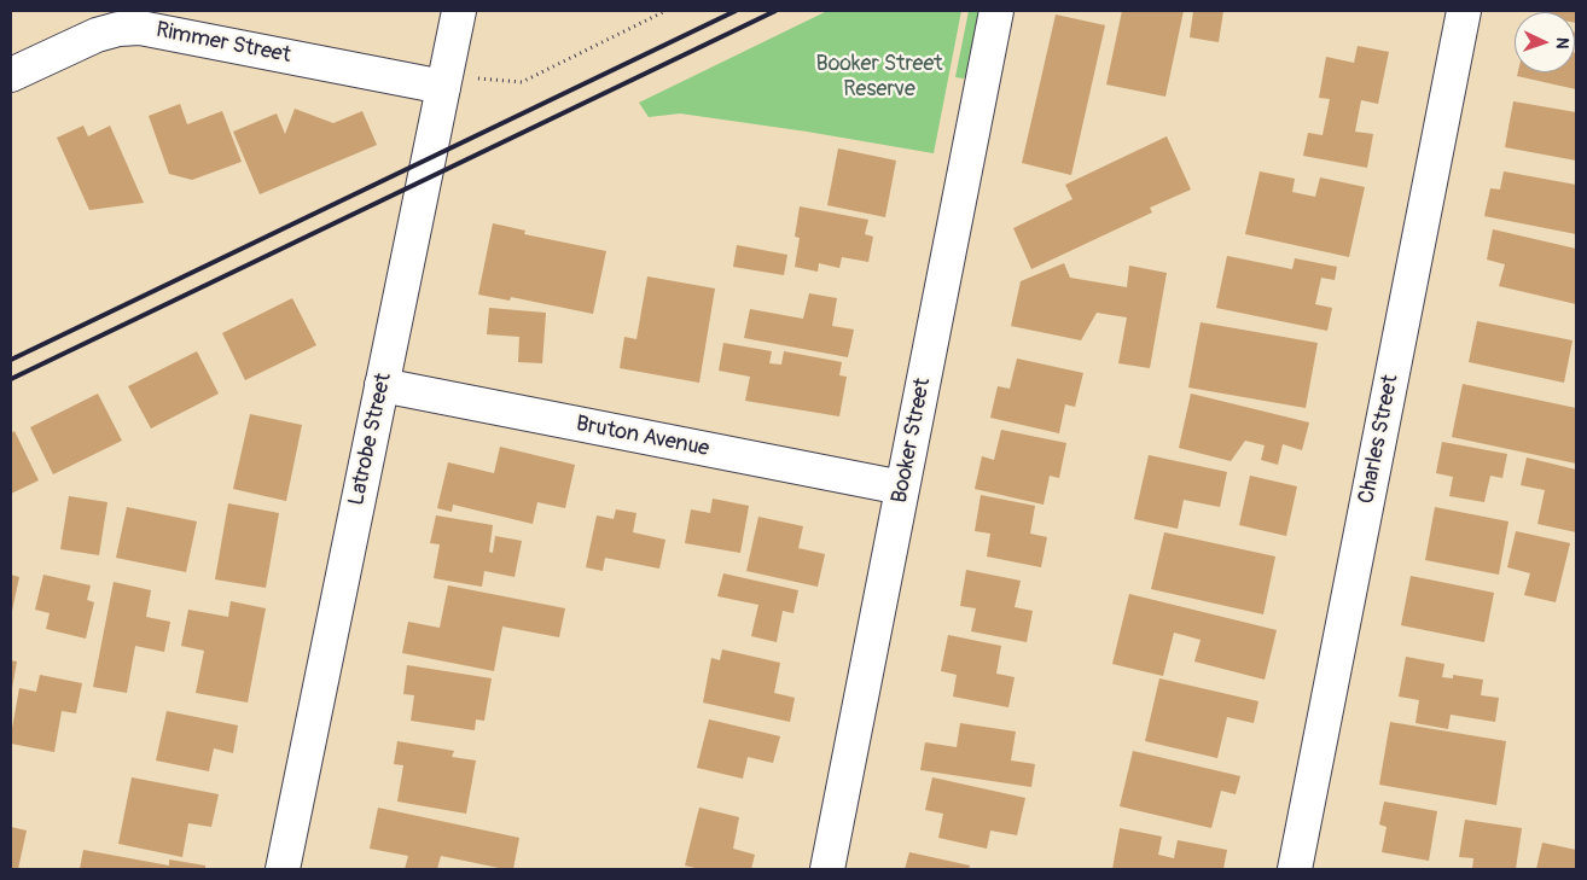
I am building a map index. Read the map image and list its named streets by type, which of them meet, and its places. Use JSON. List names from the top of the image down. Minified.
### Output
{"streets":{"street":["Rimmer Street","Bruton Avenue","Latrobe Street","Charles Street","Booker Street"]},"crossings":[["Rimmer Street","Latrobe Street"],["Bruton Avenue","Latrobe Street"],["Bruton Avenue","Booker Street"]],"parks":["Booker Street Reserve"],"north":"right"}
